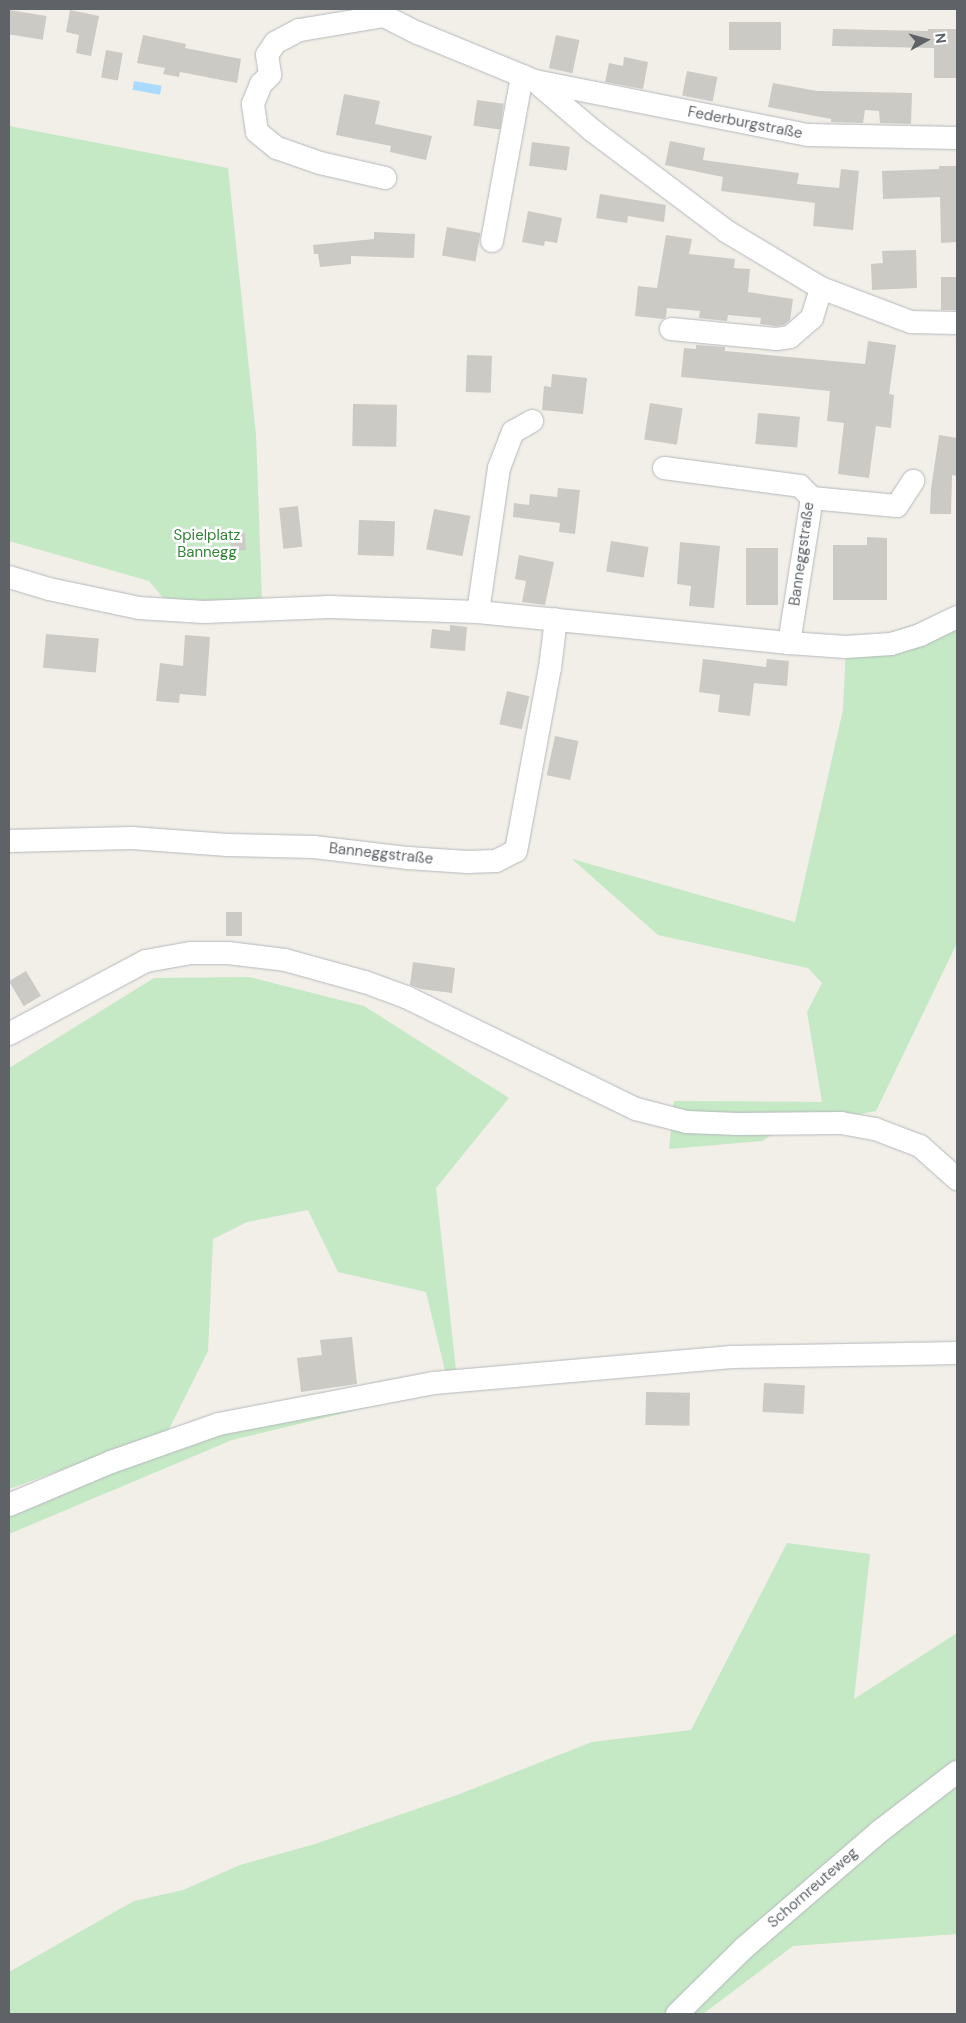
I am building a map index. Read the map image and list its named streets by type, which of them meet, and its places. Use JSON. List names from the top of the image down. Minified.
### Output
{"streets":{"street":["Federburgstraße","Banneggstraße","Schornreuteweg"]},"parks":["Spielplatz Bannegg"],"north":"right"}
